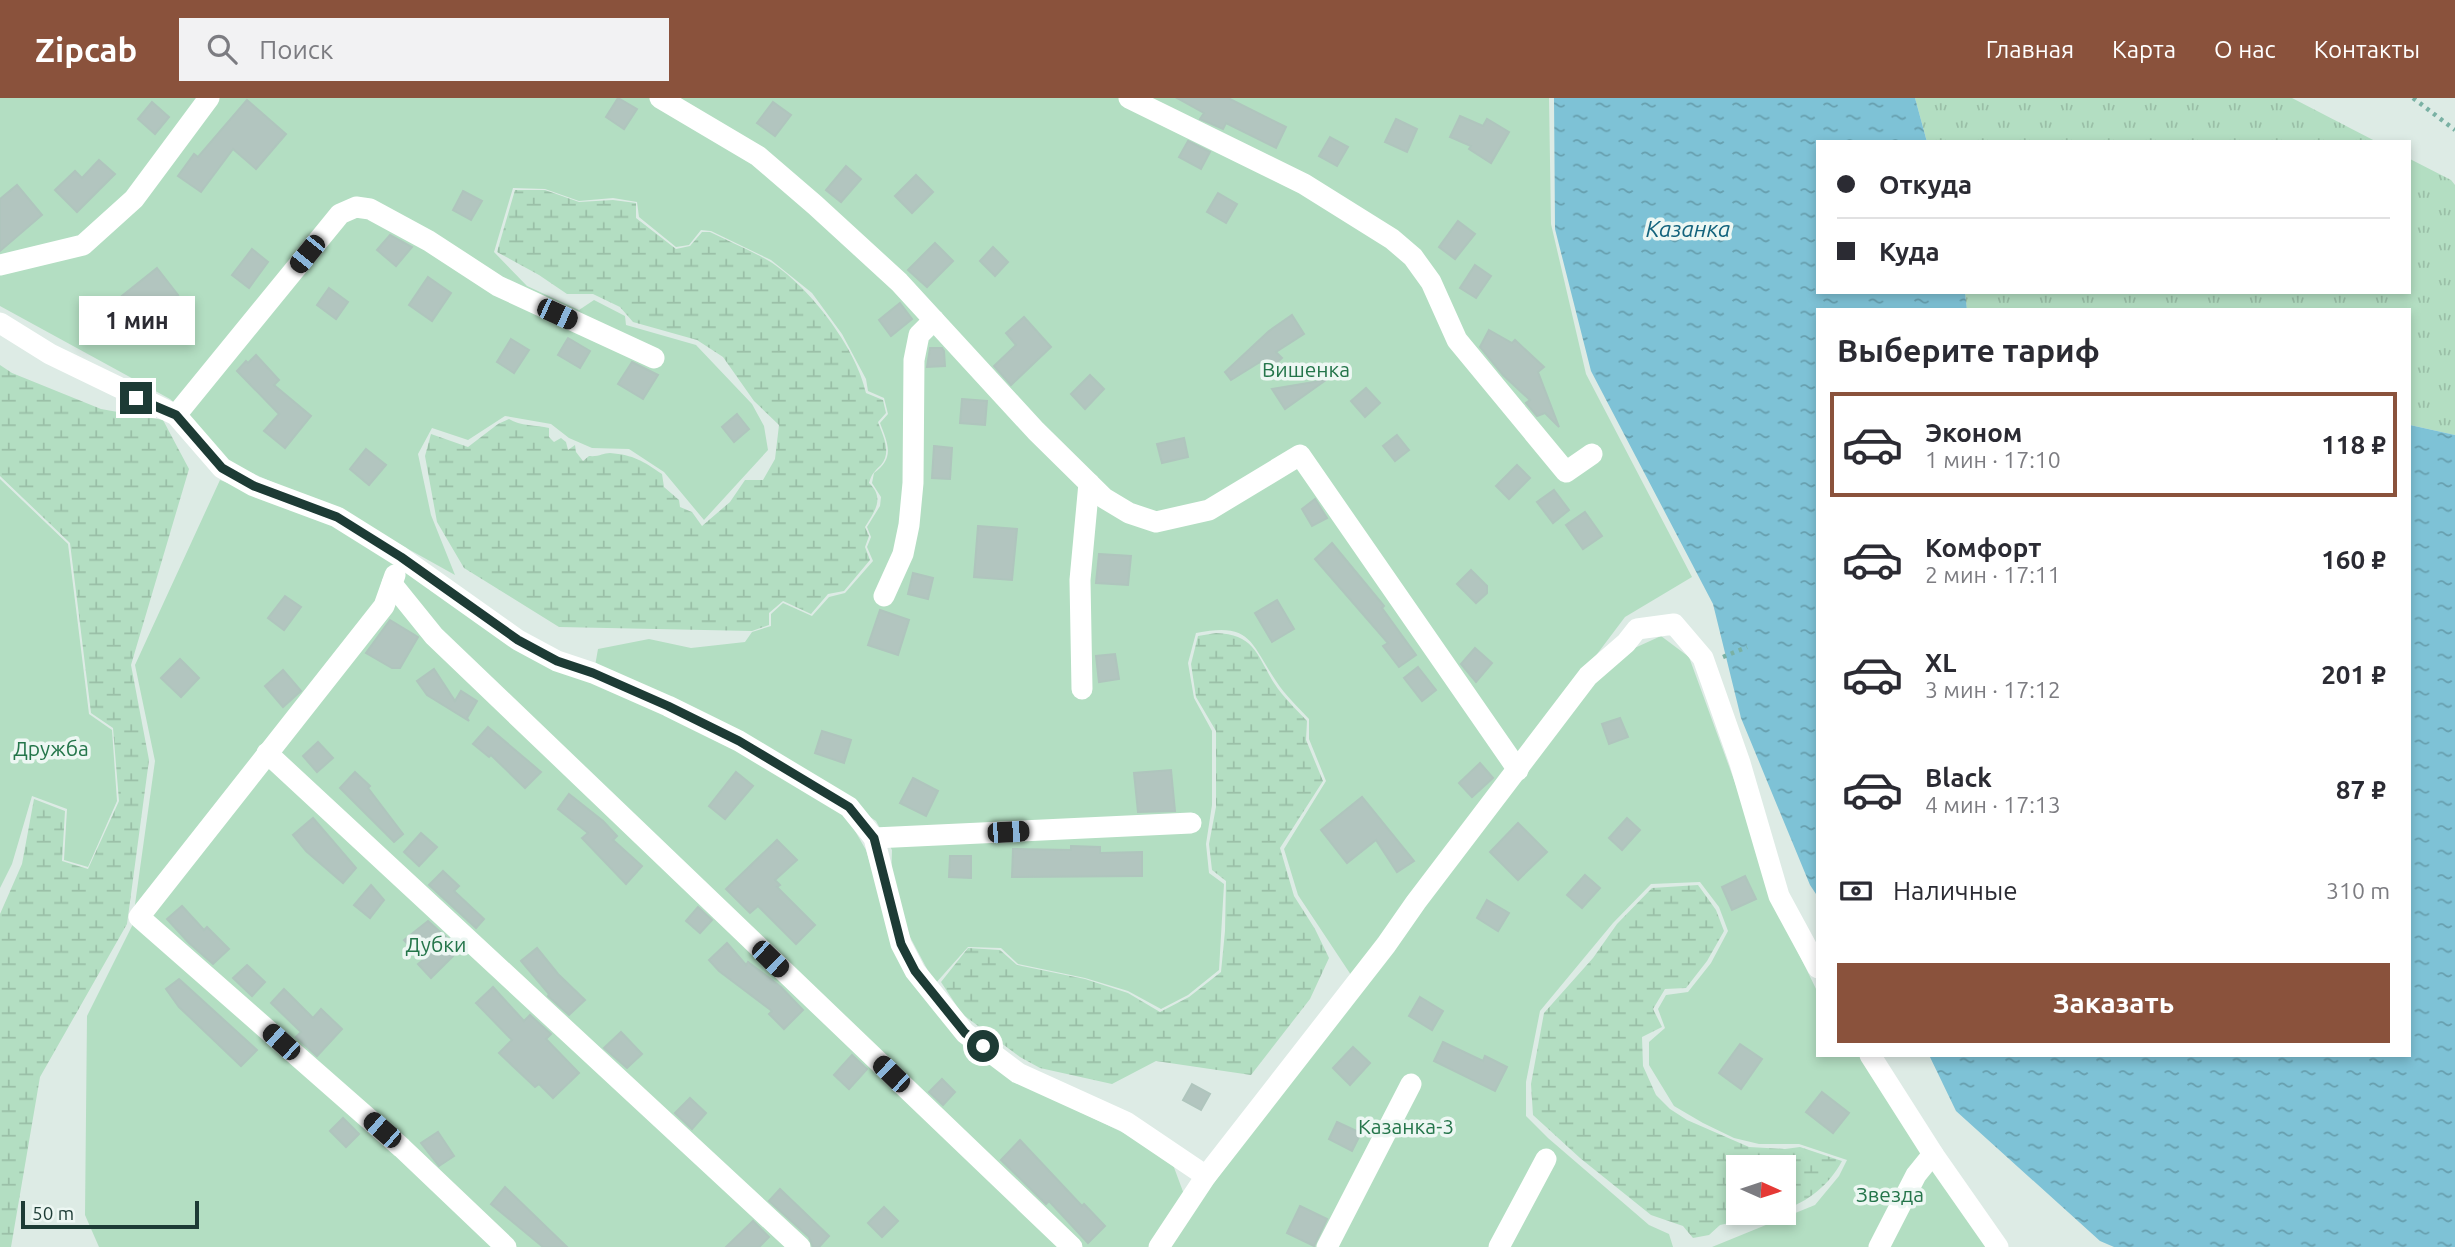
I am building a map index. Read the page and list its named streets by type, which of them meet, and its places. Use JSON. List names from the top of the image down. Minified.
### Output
{"water":["Казанка"],"parks":["Вишенка","Дружба","Дубки","Казанка-3","Звезда"],"scale_bar":"50 m","north":"right","page":{"header":"Zipcab","search":"Поиск","nav":["Главная","Карта","О нас","Контакты"],"banner":["Откуда","Куда"],"bubble":"1 мин","heading":"Выберите тариф","list":[{"name":"Эконом","note":"1 мин · 17:10","value":"118 ₽"},{"name":"Комфорт","note":"2 мин · 17:11","value":"160 ₽"},{"name":"XL","note":"3 мин · 17:12","value":"201 ₽"},{"name":"Black","note":"4 мин · 17:13","value":"87 ₽"}],"pay":["Наличные","310 m"],"buttons":"Заказать","scale":"50 m"}}
